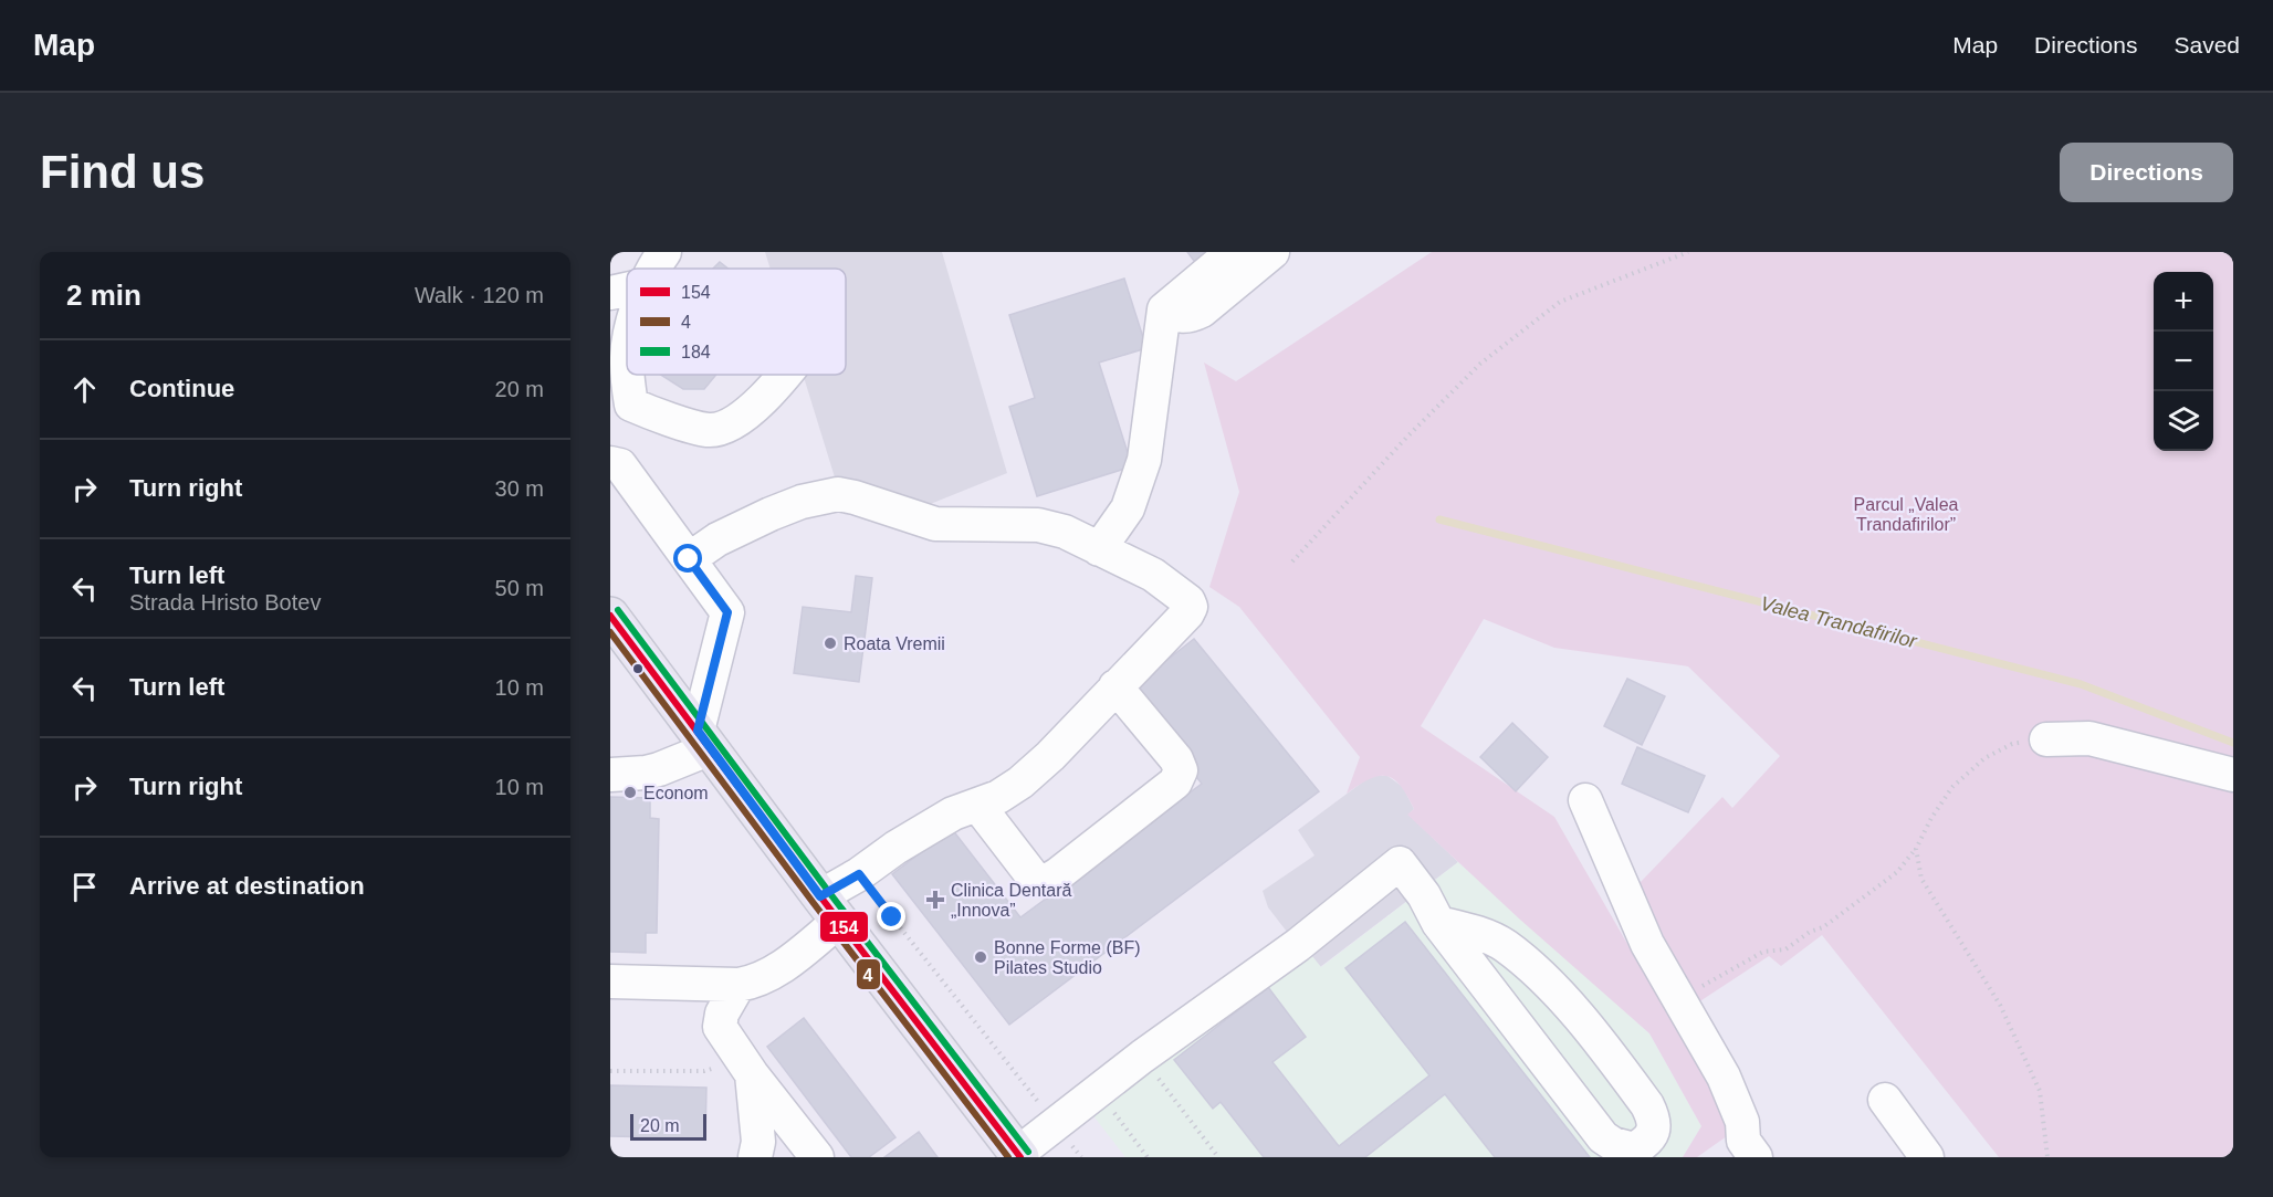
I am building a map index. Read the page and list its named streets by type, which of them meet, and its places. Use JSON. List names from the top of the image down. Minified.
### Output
{"water":["Valea Trandafirilor"],"parks":["Parcul „Valea Trandafirilor”"],"places":{"other":["Roata Vremii","Econom","Bonne Forme (BF) Pilates Studio"],"health":["Clinica Dentară „Innova”"]},"lines":["transit line 184","transit line 154","transit line 4"],"legend":["154","4","184"],"scale_bar":"20 m","page":{"header":"Map","nav":["Map","Directions","Saved"],"buttons":"Directions","title":"Find us","heading":["2 min","Walk · 120 m"],"map_buttons":["+","−"],"list":[["Continue","20 m"],["Turn right","30 m"],["Turn left","Strada Hristo Botev","50 m"],["Turn left","10 m"],["Turn right","10 m"],"Arrive at destination"],"scale":"20 m"}}
